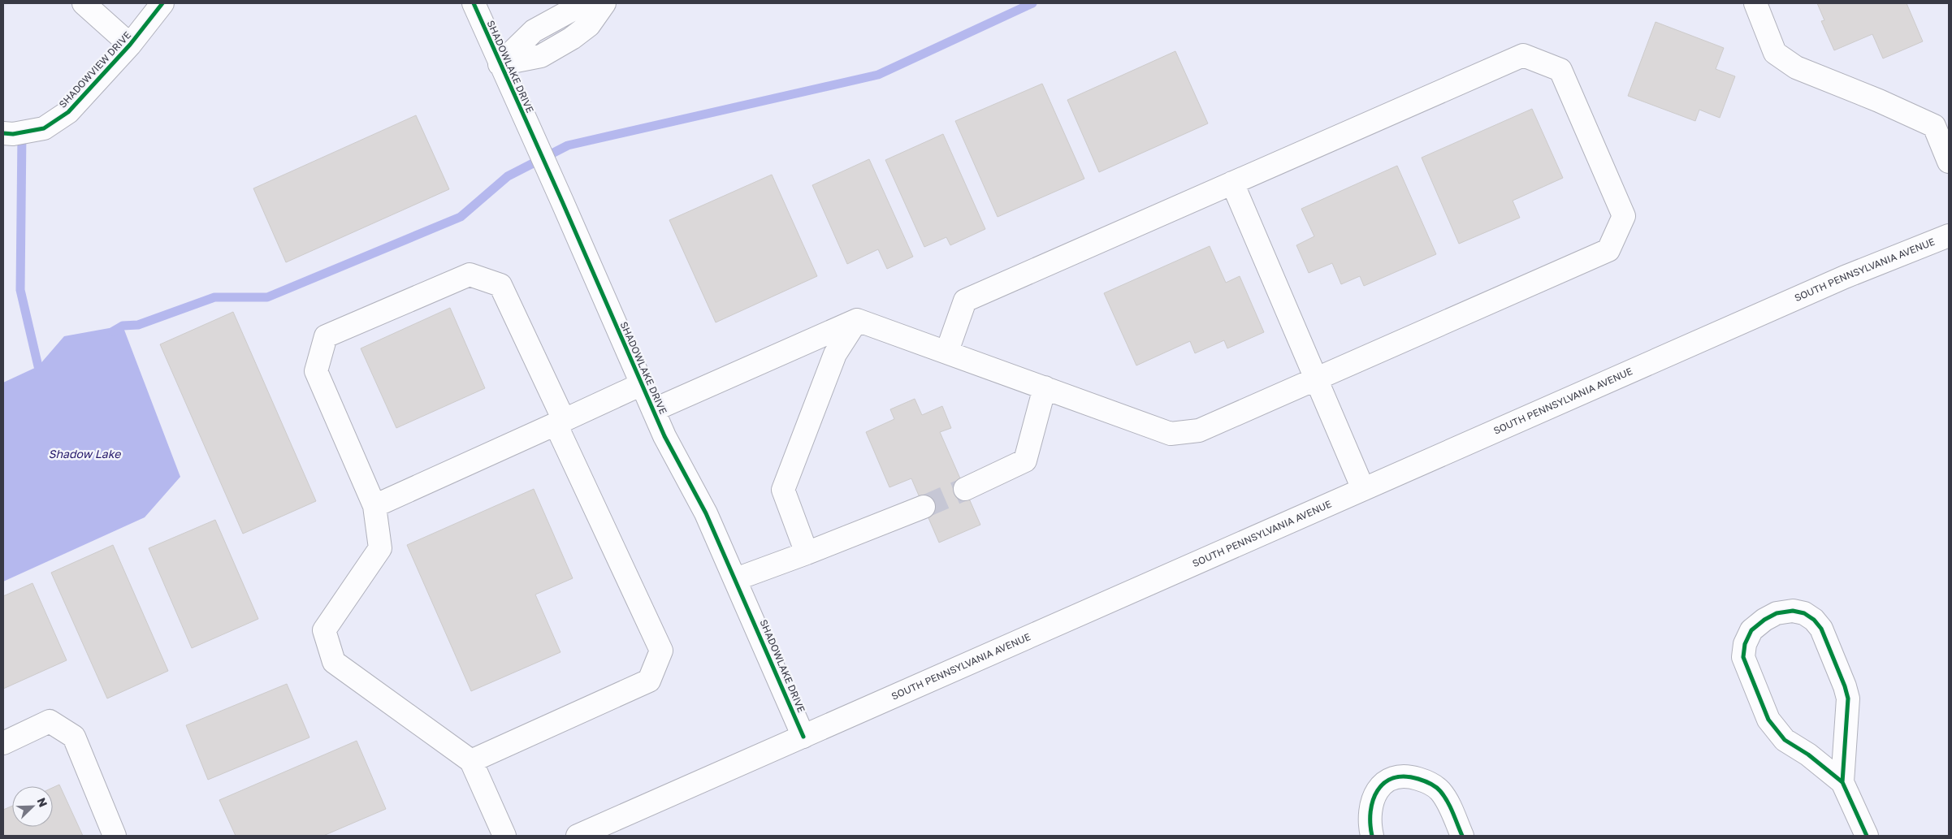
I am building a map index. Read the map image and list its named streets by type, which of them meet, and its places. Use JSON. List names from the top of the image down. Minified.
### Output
{"streets":{"street":["SHADOWLAKE DRIVE","SHADOWVIEW DRIVE","SOUTH PENNSYLVANIA AVENUE"]},"crossings":[["SHADOWLAKE DRIVE","SOUTH PENNSYLVANIA AVENUE"]],"water":["Shadow Lake"],"north":"top right"}
